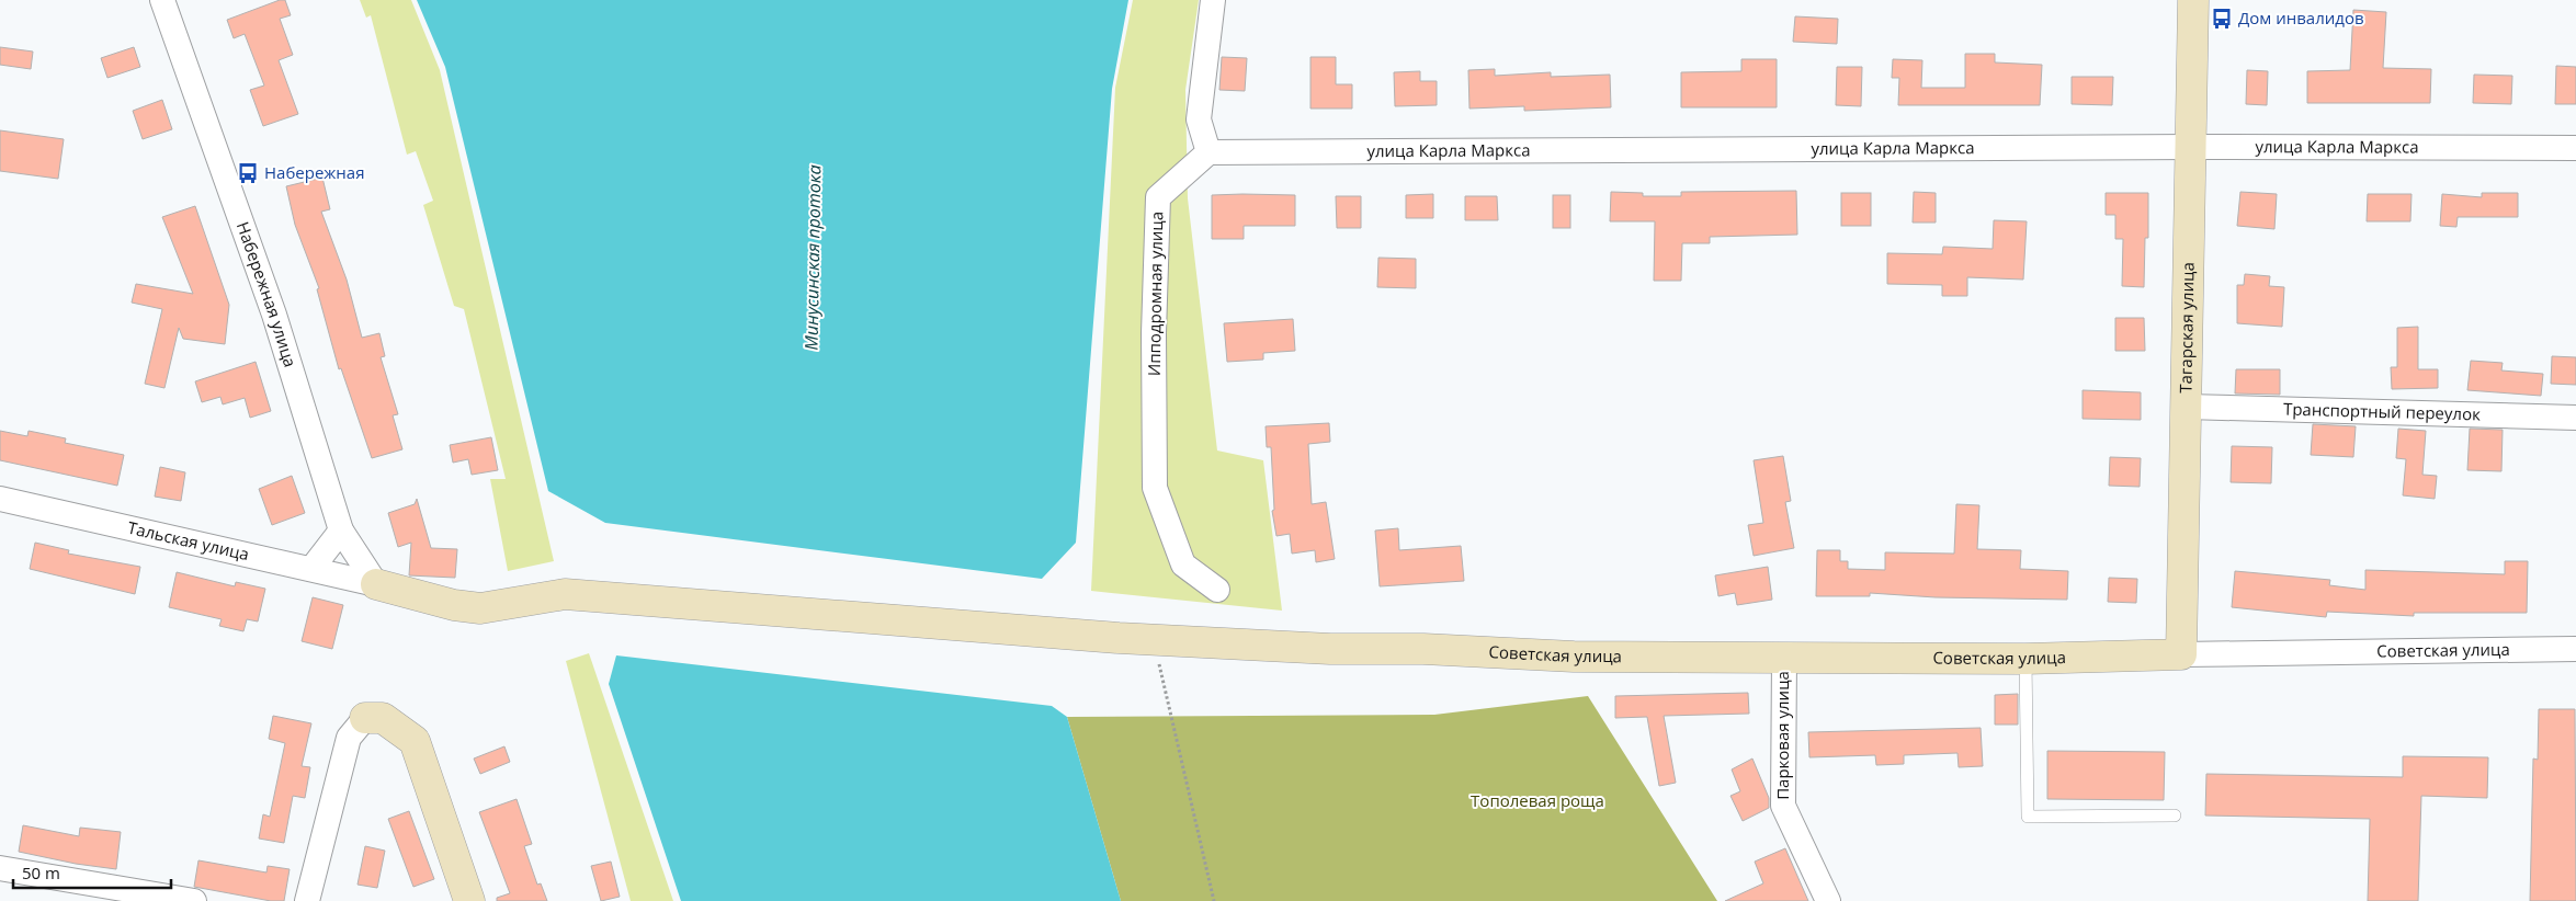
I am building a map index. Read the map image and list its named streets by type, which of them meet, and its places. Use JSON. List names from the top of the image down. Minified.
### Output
{"streets":{"street":["улица Карла Маркса","Ипподромная улица","Набережная улица","Тагарская улица","Транспортный переулок","Тальская улица","Советская улица","Парковая улица"]},"crossings":[["улица Карла Маркса","Ипподромная улица"],["улица Карла Маркса","Тагарская улица"],["Набережная улица","Тальская улица"],["Набережная улица","Советская улица"],["Тагарская улица","Транспортный переулок"],["Тагарская улица","Советская улица"],["Тальская улица","Советская улица"],["Советская улица","Парковая улица"]],"water":["Минусинская протока"],"parks":["Тополевая роща"],"places":{"bus stop":["Дом инвалидов","Набережная"]},"scale_bar":"50 m"}
